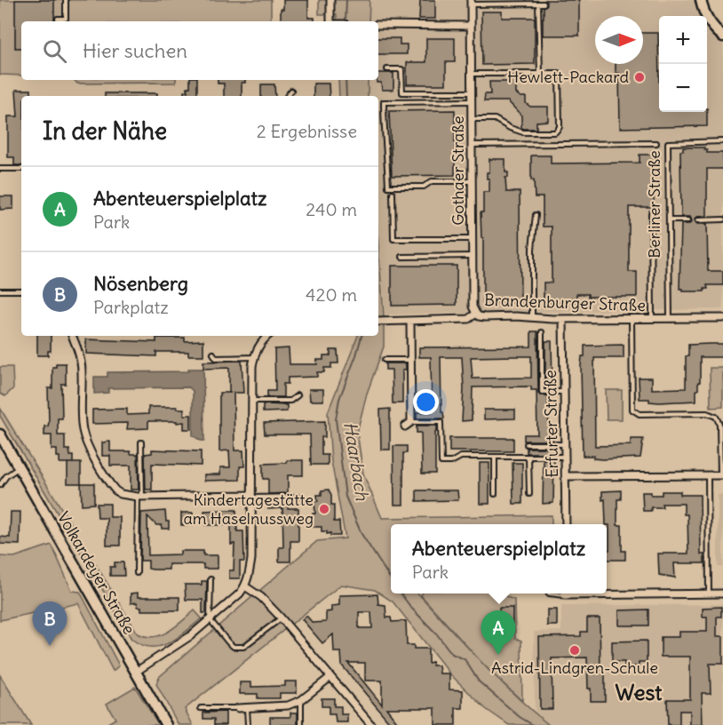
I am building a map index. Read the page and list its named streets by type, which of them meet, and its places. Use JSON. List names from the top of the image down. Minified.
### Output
{"streets":{"main road":["Volkardeyer Straße"],"street":["Gothaer Straße","Brandenburger Straße","Erfurter Straße"],"lane":["Berliner Straße"]},"crossings":[["Gothaer Straße","Brandenburger Straße"],["Berliner Straße","Brandenburger Straße"],["Brandenburger Straße","Erfurter Straße"]],"districts":["West"],"water":["Haarbach"],"places":["Hewlett-Packard","Kindertagestätte am Haselnussweg","Astrid-Lindgren-Schule"],"north":"right","page":{"map_buttons":["+","−"],"search":"Hier suchen","heading":["In der Nähe","2 Ergebnisse"],"list":[{"mark":"A","name":"Abenteuerspielplatz","note":"Park","value":"240 m"},{"mark":"B","name":"Nösenberg","note":"Parkplatz","value":"420 m"}],"popup":["Abenteuerspielplatz","Park"],"pins":["B","A"]}}
